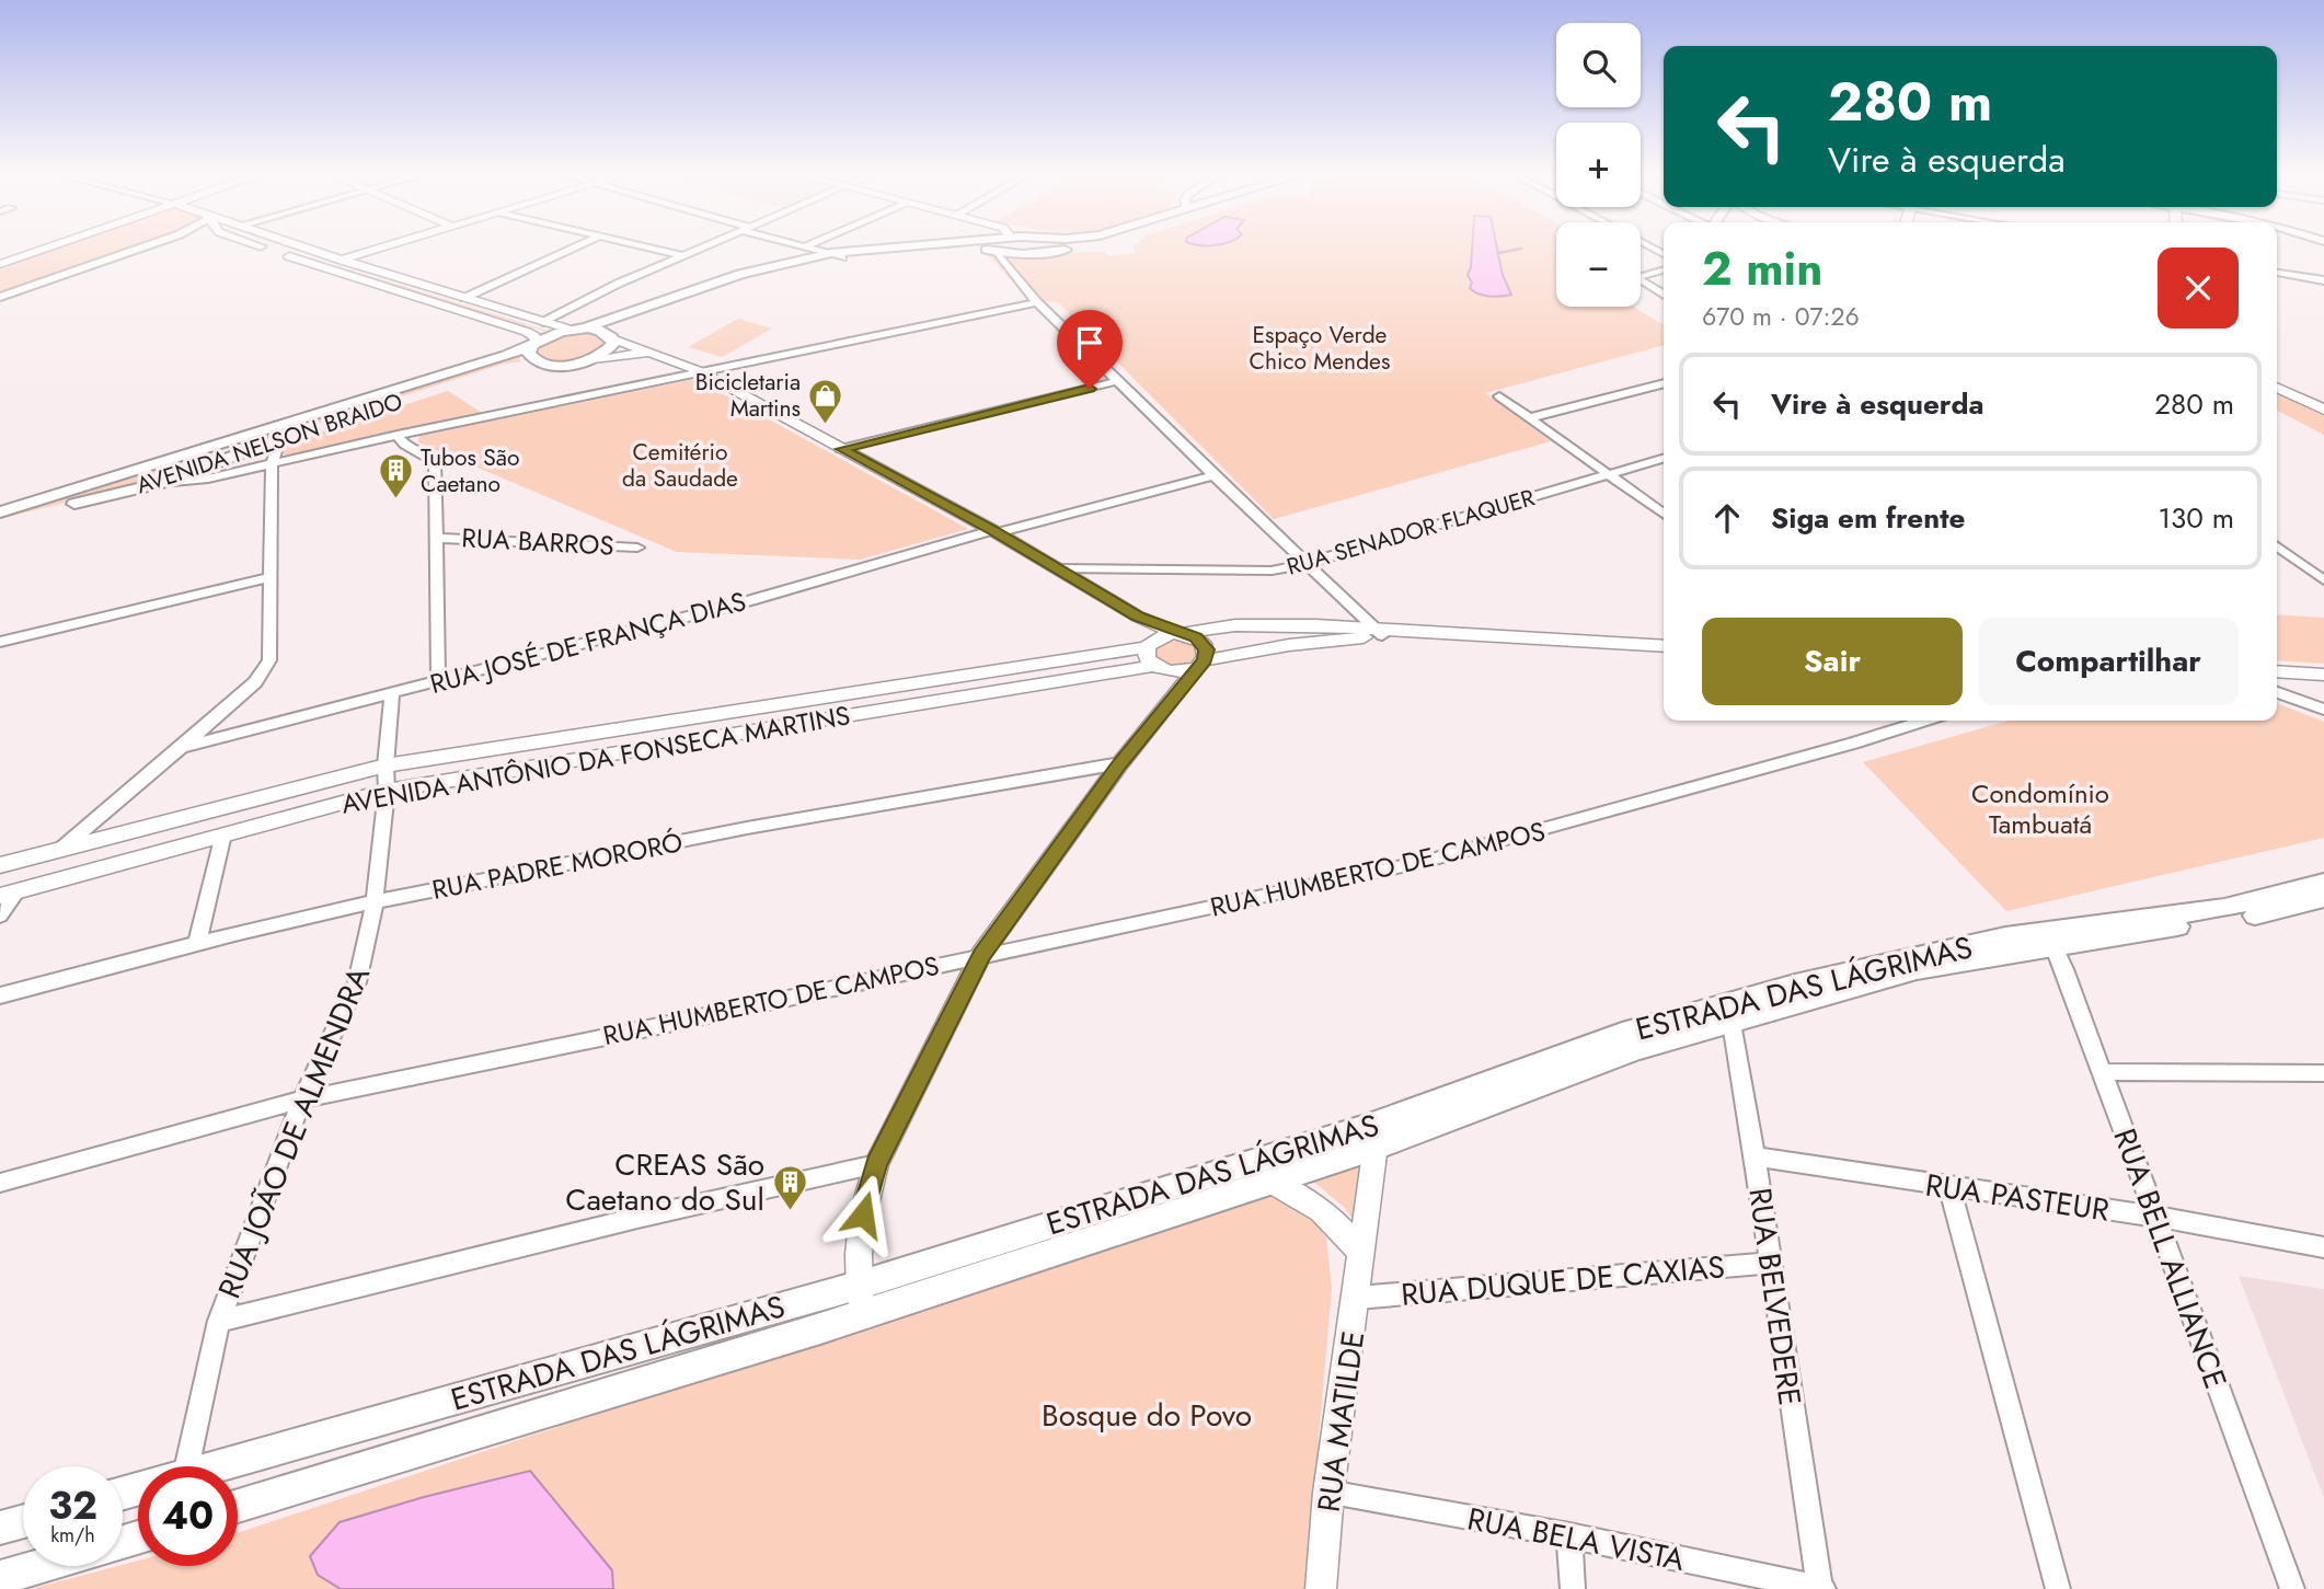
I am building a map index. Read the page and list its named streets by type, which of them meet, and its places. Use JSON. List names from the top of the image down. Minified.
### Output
{"streets":{"main road":["AVENIDA NELSON BRAIDO","ESTRADA DAS LÁGRIMAS"],"street":["RUA SENADOR FLAQUER","RUA BARROS","RUA JOSÉ DE FRANÇA DIAS","AVENIDA ANTÔNIO DA FONSECA MARTINS","RUA PADRE MORORÓ","RUA HUMBERTO DE CAMPOS","RUA JOÃO DE ALMENDRA","RUA PASTEUR","RUA BELL ALLIANCE","RUA DUQUE DE CAXIAS","RUA BELVEDERE","RUA MATILDE","RUA BELA VISTA"]},"crossings":[["RUA JOSÉ DE FRANÇA DIAS","RUA JOÃO DE ALMENDRA"],["AVENIDA ANTÔNIO DA FONSECA MARTINS","RUA JOÃO DE ALMENDRA"],["RUA PADRE MORORÓ","RUA JOÃO DE ALMENDRA"],["RUA HUMBERTO DE CAMPOS","RUA JOÃO DE ALMENDRA"],["ESTRADA DAS LÁGRIMAS","RUA BELL ALLIANCE"],["ESTRADA DAS LÁGRIMAS","RUA BELVEDERE"],["ESTRADA DAS LÁGRIMAS","RUA MATILDE"],["RUA PASTEUR","RUA BELL ALLIANCE"],["RUA PASTEUR","RUA BELVEDERE"],["RUA DUQUE DE CAXIAS","RUA BELVEDERE"],["RUA DUQUE DE CAXIAS","RUA MATILDE"],["RUA BELVEDERE","RUA BELA VISTA"],["RUA MATILDE","RUA BELA VISTA"]],"parks":["Espaço Verde Chico Mendes","Cemitério da Saudade","Condomínio Tambuatá","Bosque do Povo"],"places":{"shop":["Bicicletaria Martins"],"building":["Tubos São Caetano","CREAS São Caetano do Sul"]},"page":{"map_buttons":["+","−"],"turn":["280 m","Vire à esquerda"],"heading":["2 min","670 m · 07:26"],"list":[{"name":"Vire à esquerda","value":"280 m"},{"name":"Siga em frente","value":"130 m"}],"buttons":["Sair","Compartilhar"],"speed":"32 km/h","limit":"40"}}
